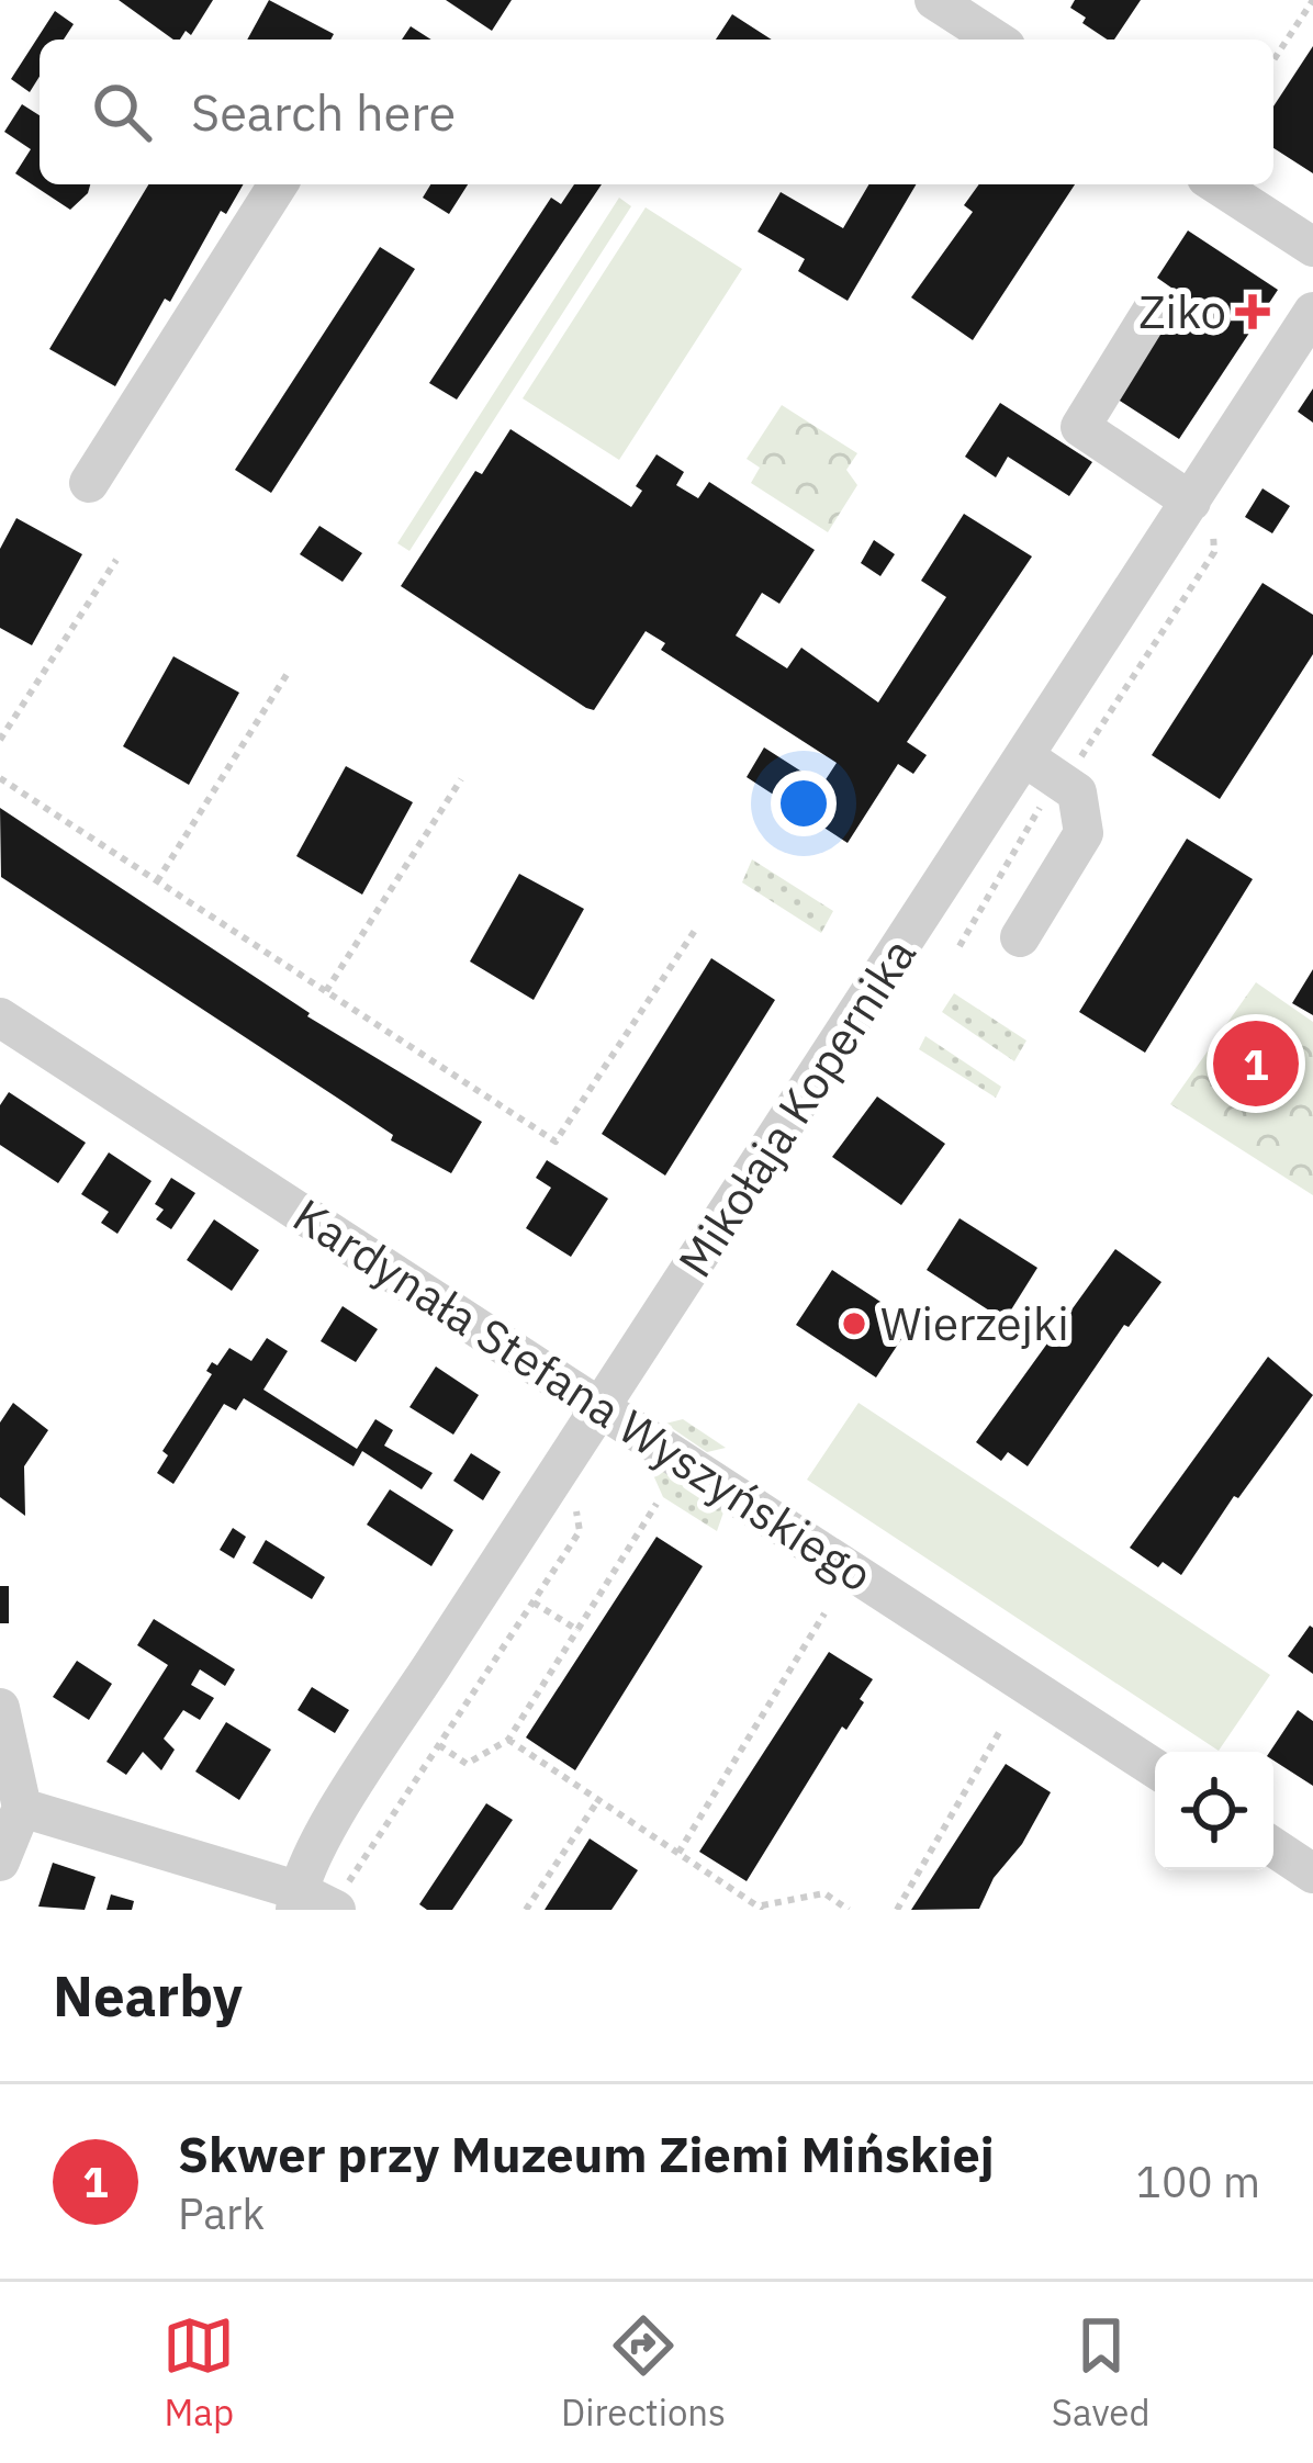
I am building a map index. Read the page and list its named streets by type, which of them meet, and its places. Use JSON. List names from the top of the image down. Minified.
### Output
{"streets":{"street":["Mikołaja Kopernika","Kardynała Stefana Wyszyńskiego"]},"crossings":[["Mikołaja Kopernika","Kardynała Stefana Wyszyńskiego"]],"places":{"health":["Ziko"],"other":["Wierzejki"]},"page":{"search":"Search here","pins":"1","heading":"Nearby","list":[{"mark":"1","name":"Skwer przy Muzeum Ziemi Mińskiej","note":"Park","value":"100 m"}],"nav":["Map","Directions","Saved"]}}
